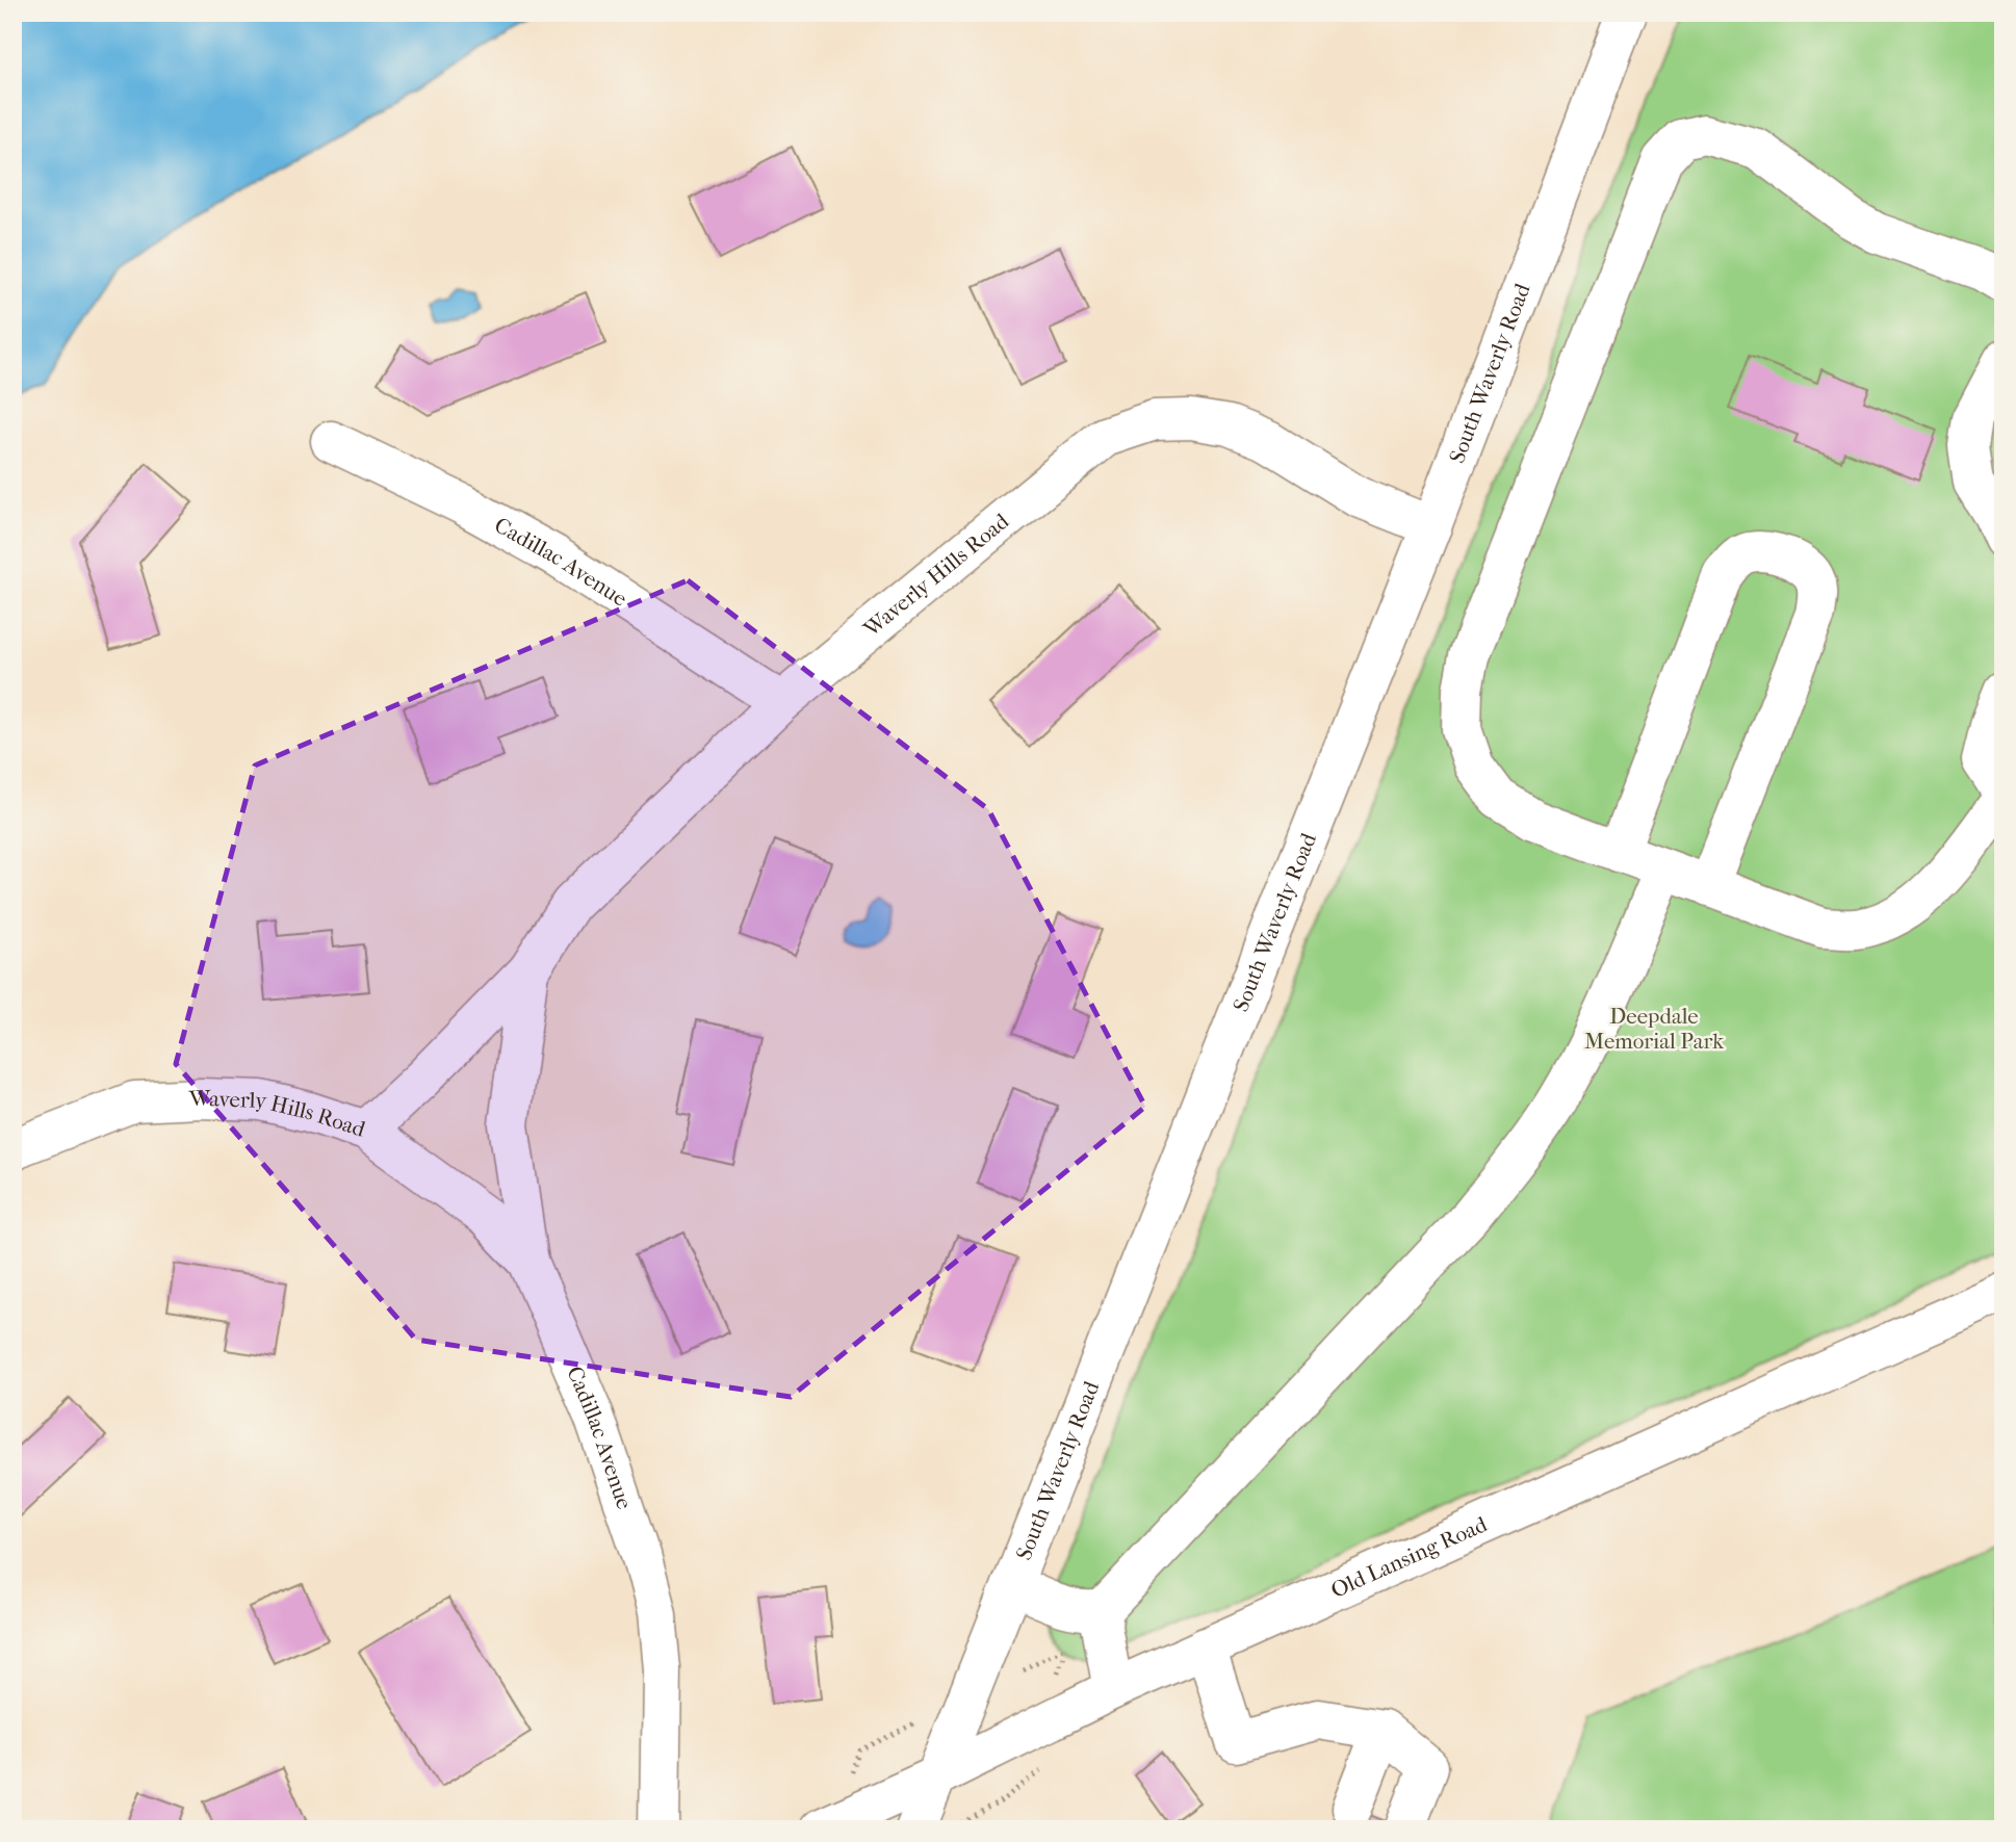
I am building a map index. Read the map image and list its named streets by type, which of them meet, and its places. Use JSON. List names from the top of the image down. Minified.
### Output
{"streets":{"street":["South Waverly Road","Cadillac Avenue","Waverly Hills Road","Old Lansing Road"]},"crossings":[["South Waverly Road","Waverly Hills Road"],["South Waverly Road","Old Lansing Road"],["Cadillac Avenue","Waverly Hills Road"]],"parks":["Deepdale Memorial Park"]}
